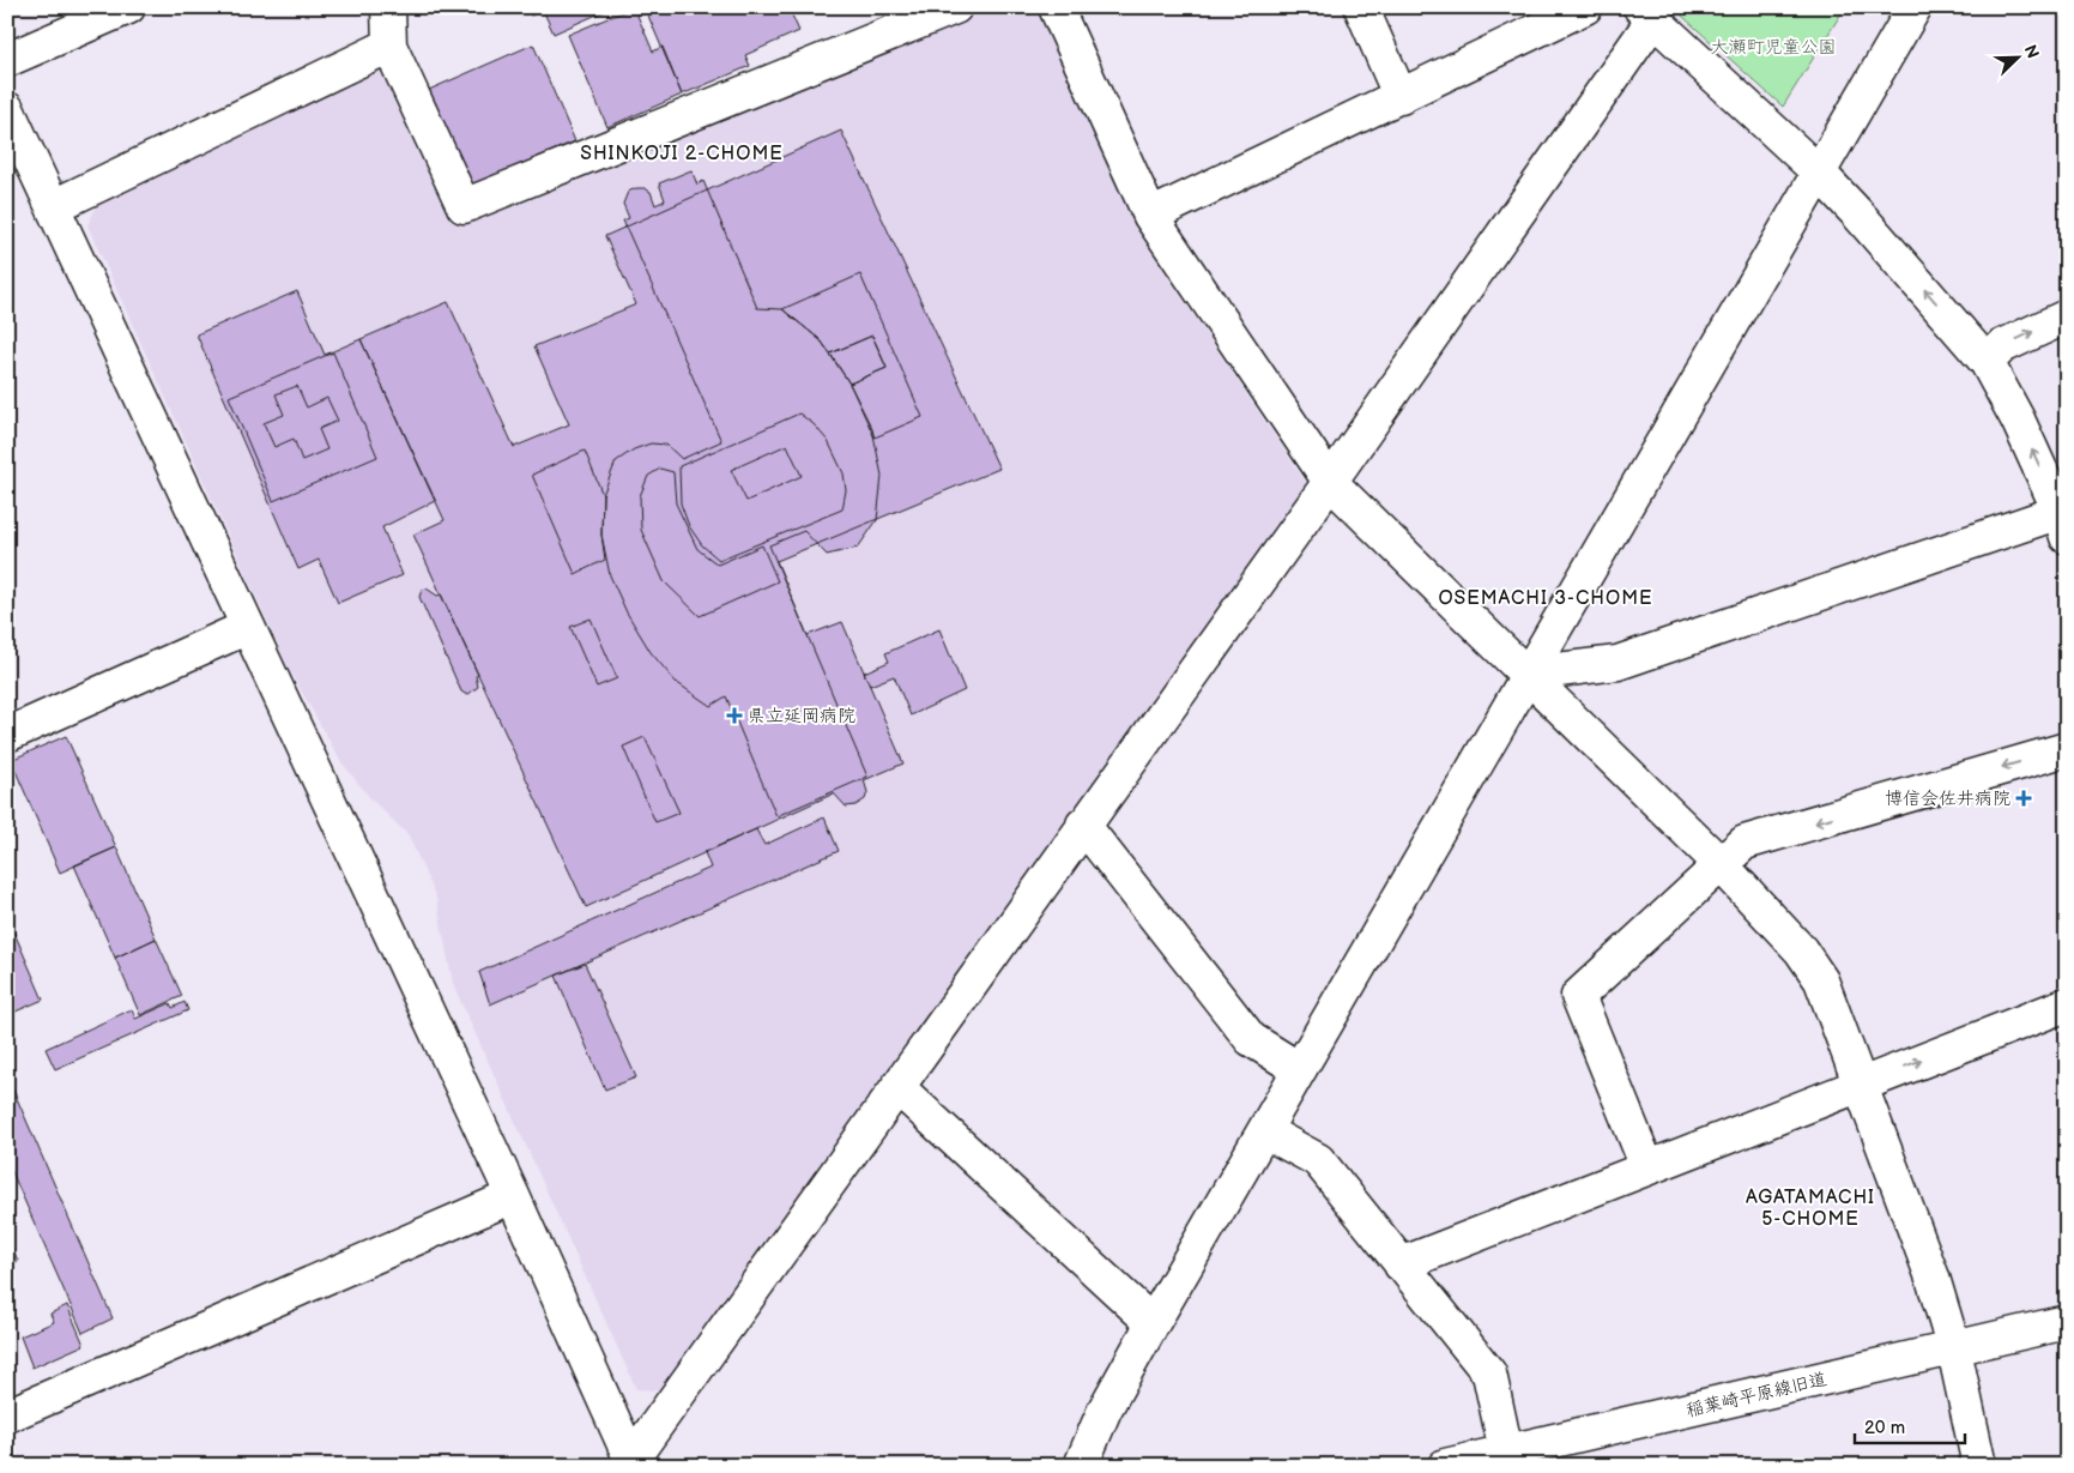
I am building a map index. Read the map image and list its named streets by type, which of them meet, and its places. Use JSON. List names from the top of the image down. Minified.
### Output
{"streets":{"street":["稲葉崎平原線旧道"]},"districts":["SHINKOJI 2-CHOME","OSEMACHI 3-CHOME","AGATAMACHI 5-CHOME"],"parks":["大瀬町児童公園"],"places":{"health":["県立延岡病院","博信会佐井病院"]},"scale_bar":"20 m","north":"top right"}
